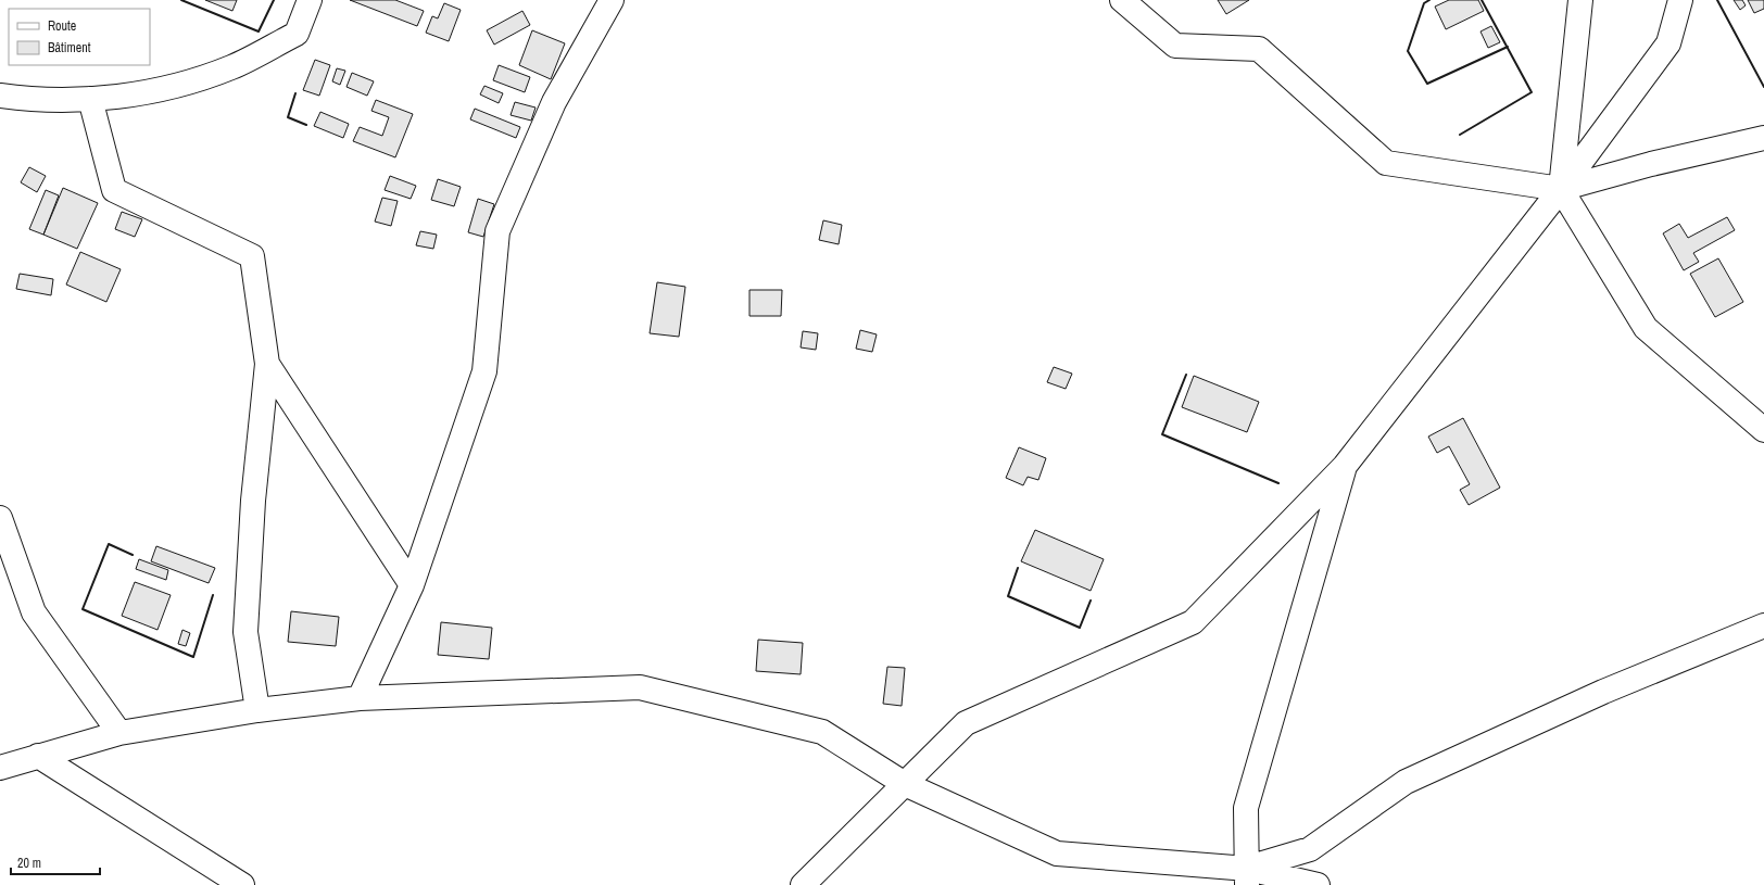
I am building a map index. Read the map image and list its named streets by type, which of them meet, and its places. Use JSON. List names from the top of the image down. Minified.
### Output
{"legend":["Route","Bâtiment"],"scale_bar":"20 m"}
